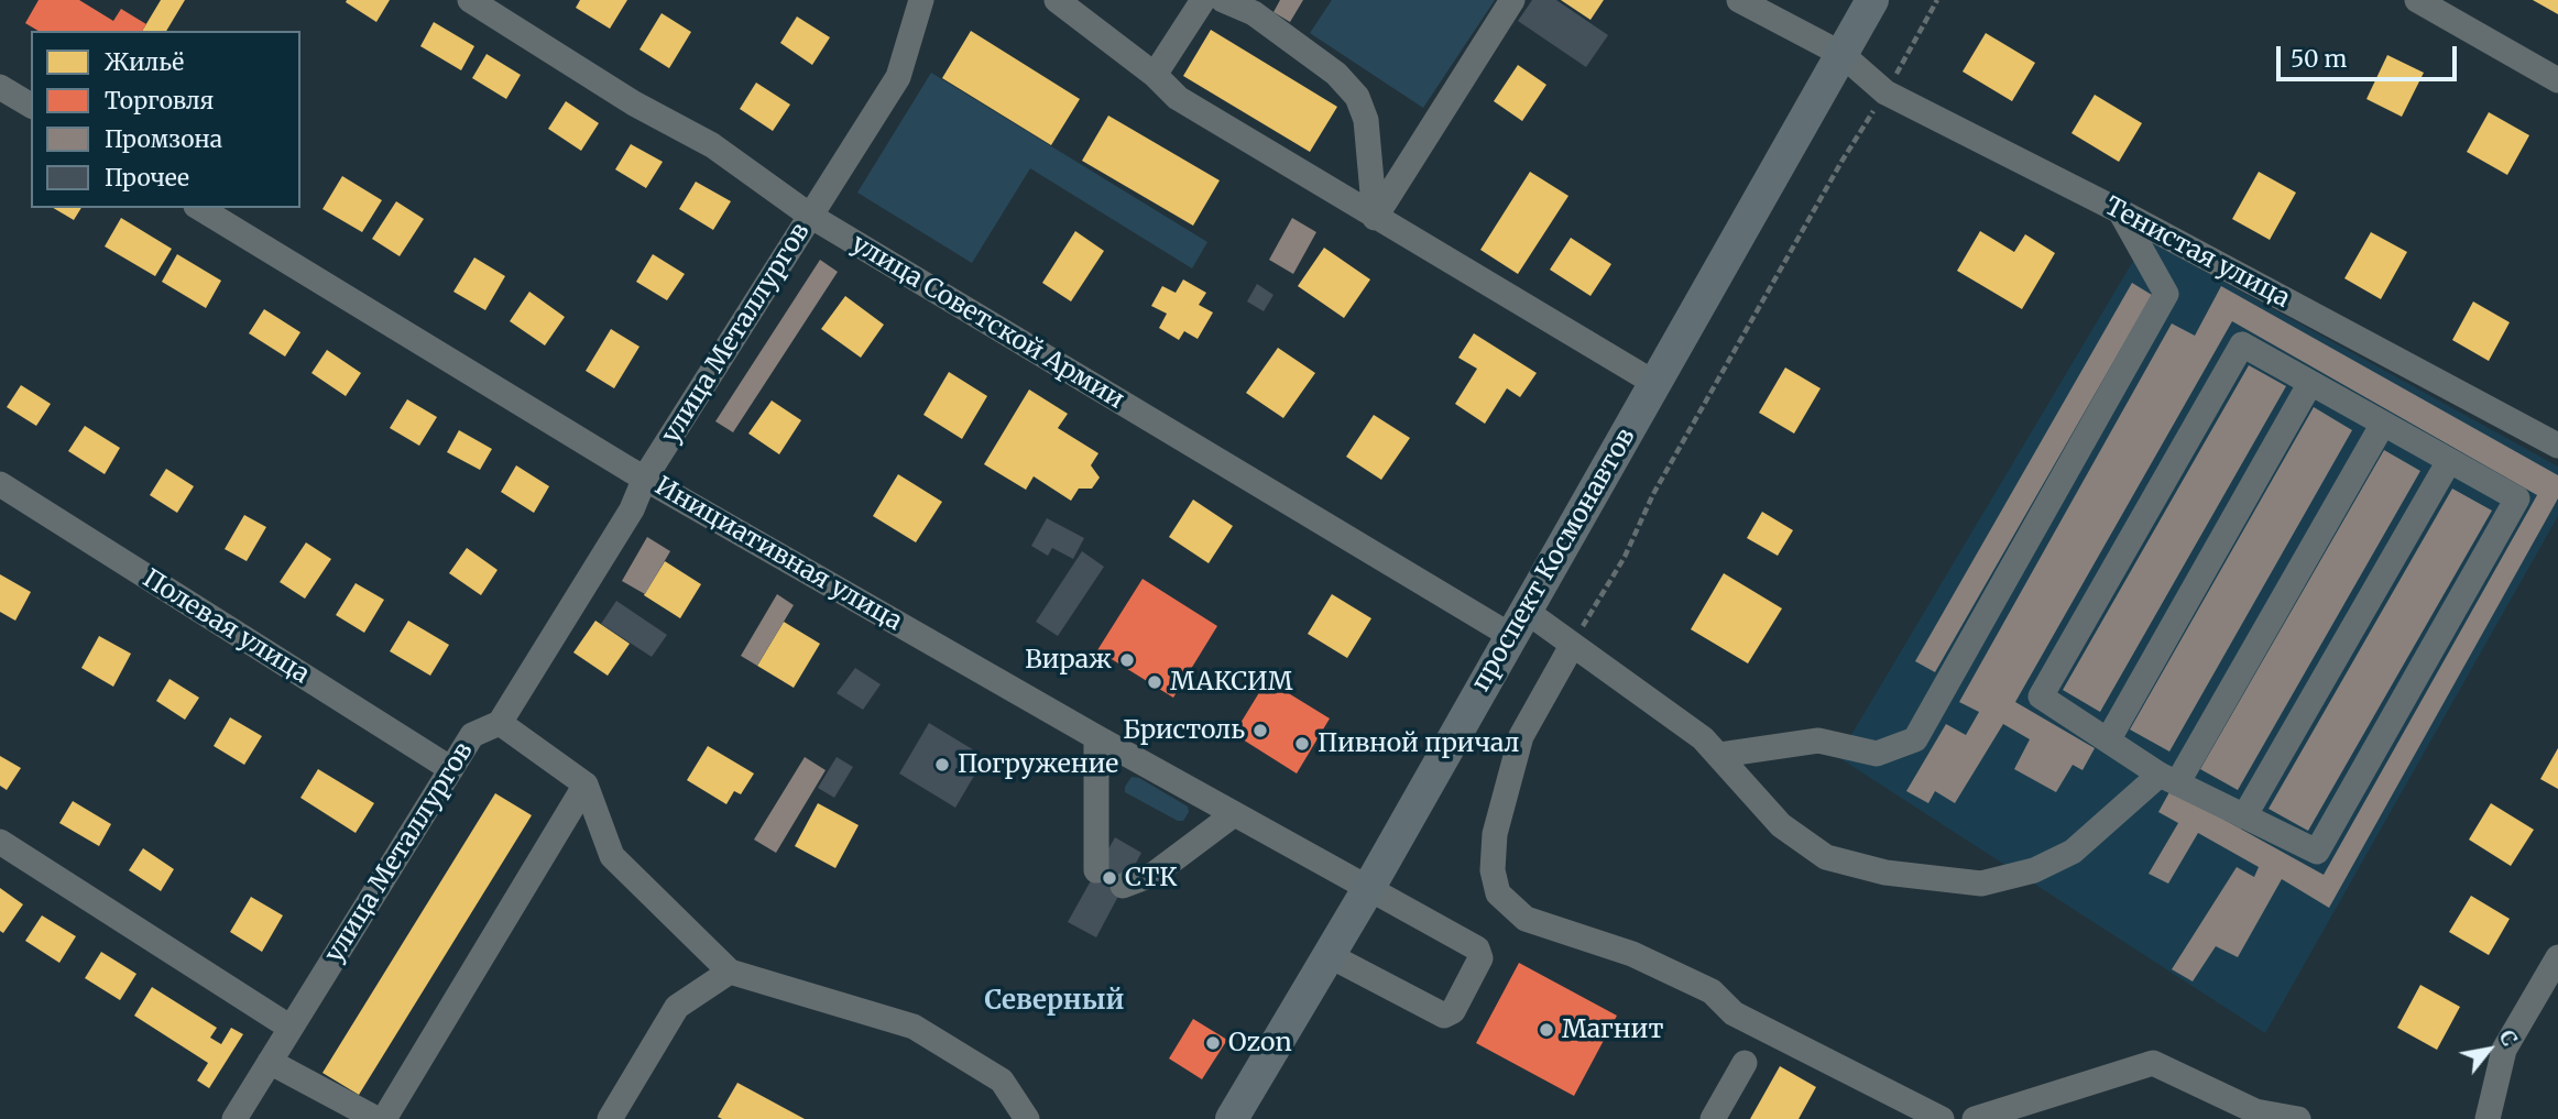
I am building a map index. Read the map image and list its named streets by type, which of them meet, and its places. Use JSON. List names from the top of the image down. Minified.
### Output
{"streets":{"main road":["проспект Космонавтов"],"street":["Тенистая улица","улица Советской Армии","улица Металлургов","Инициативная улица","Полевая улица"]},"crossings":[["Тенистая улица","проспект Космонавтов"],["улица Советской Армии","улица Металлургов"],["улица Советской Армии","проспект Космонавтов"],["улица Металлургов","Инициативная улица"],["улица Металлургов","Полевая улица"],["Инициативная улица","проспект Космонавтов"]],"districts":["Северный"],"places":["Вираж","МАКСИМ","Бристоль","Пивной причал","Погружение","СТК","Магнит","Ozon"],"legend":["Жильё","Торговля","Промзона","Прочее"],"scale_bar":"50 m","north":"top right"}
